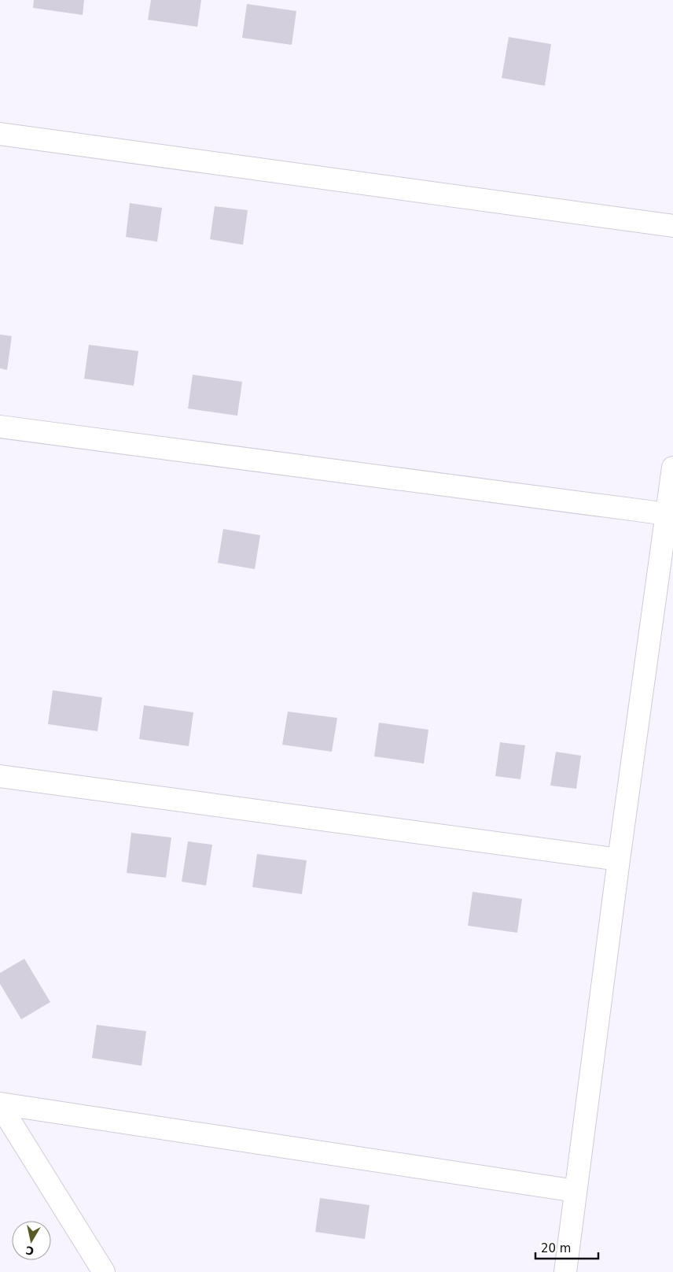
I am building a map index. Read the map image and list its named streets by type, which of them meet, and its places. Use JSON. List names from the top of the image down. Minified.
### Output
{"scale_bar":"20 m","north":"bottom"}
